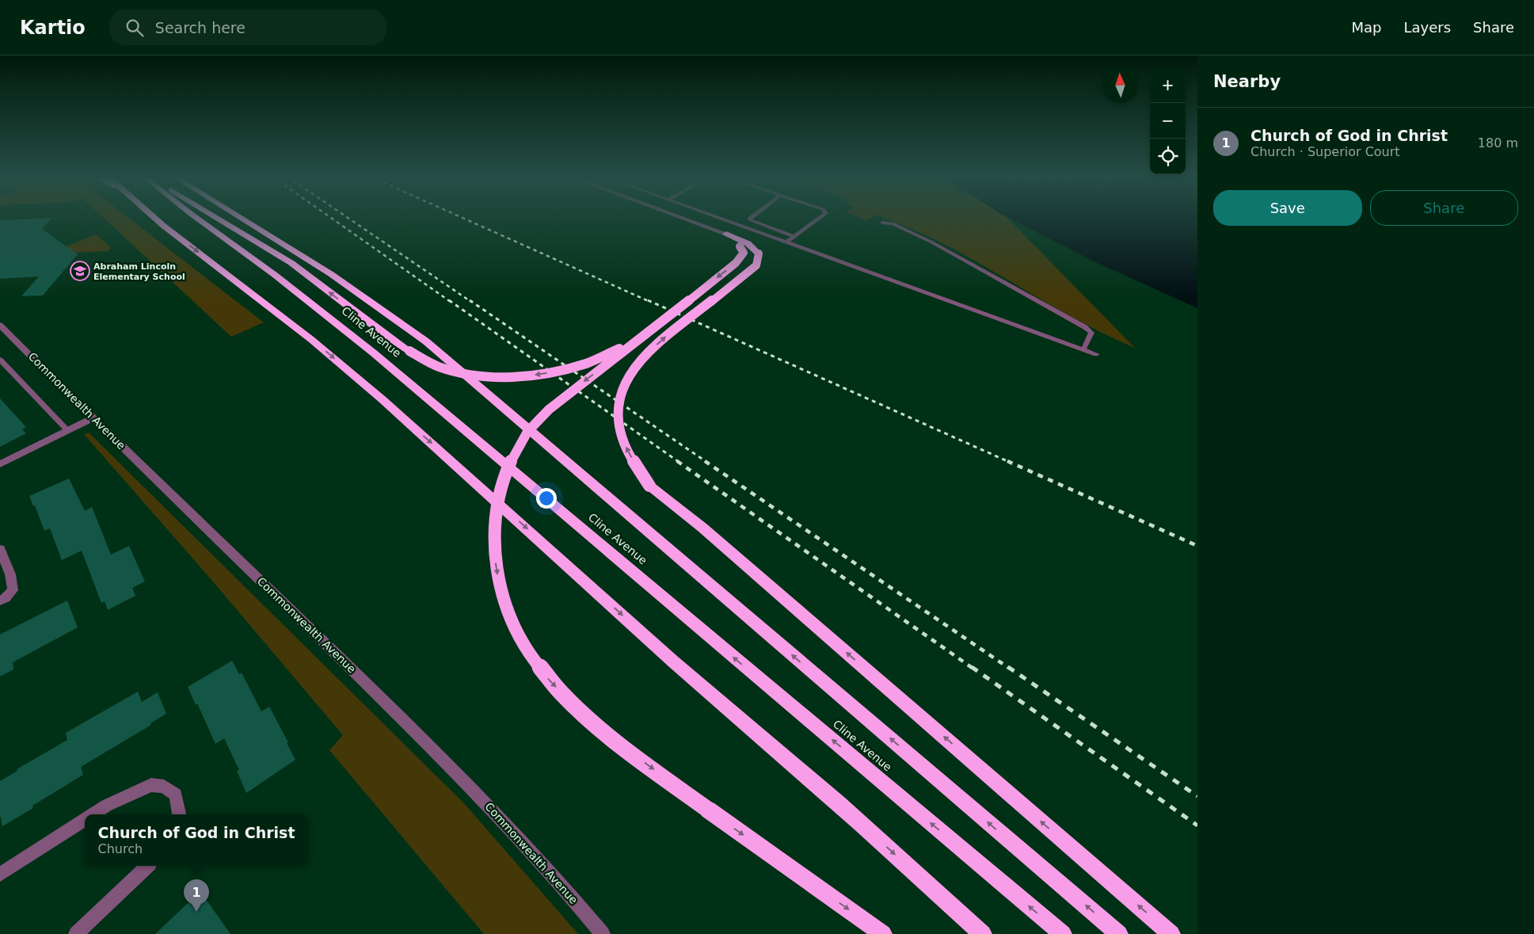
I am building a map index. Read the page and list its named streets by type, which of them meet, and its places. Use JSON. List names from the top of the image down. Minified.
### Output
{"streets":{"highway":["Cline Avenue"],"street":["Commonwealth Avenue"]},"places":{"school or university":["Abraham Lincoln Elementary School"]},"north":"top","page":{"header":"Kartio","search":"Search here","nav":["Map","Layers","Share"],"heading":"Nearby","map_buttons":["+","−"],"list":[{"mark":"1","name":"Church of God in Christ","note":"Church · Superior Court","value":"180 m"}],"buttons":["Save","Share"],"popup":["Church of God in Christ","Church"],"pins":"1"}}
